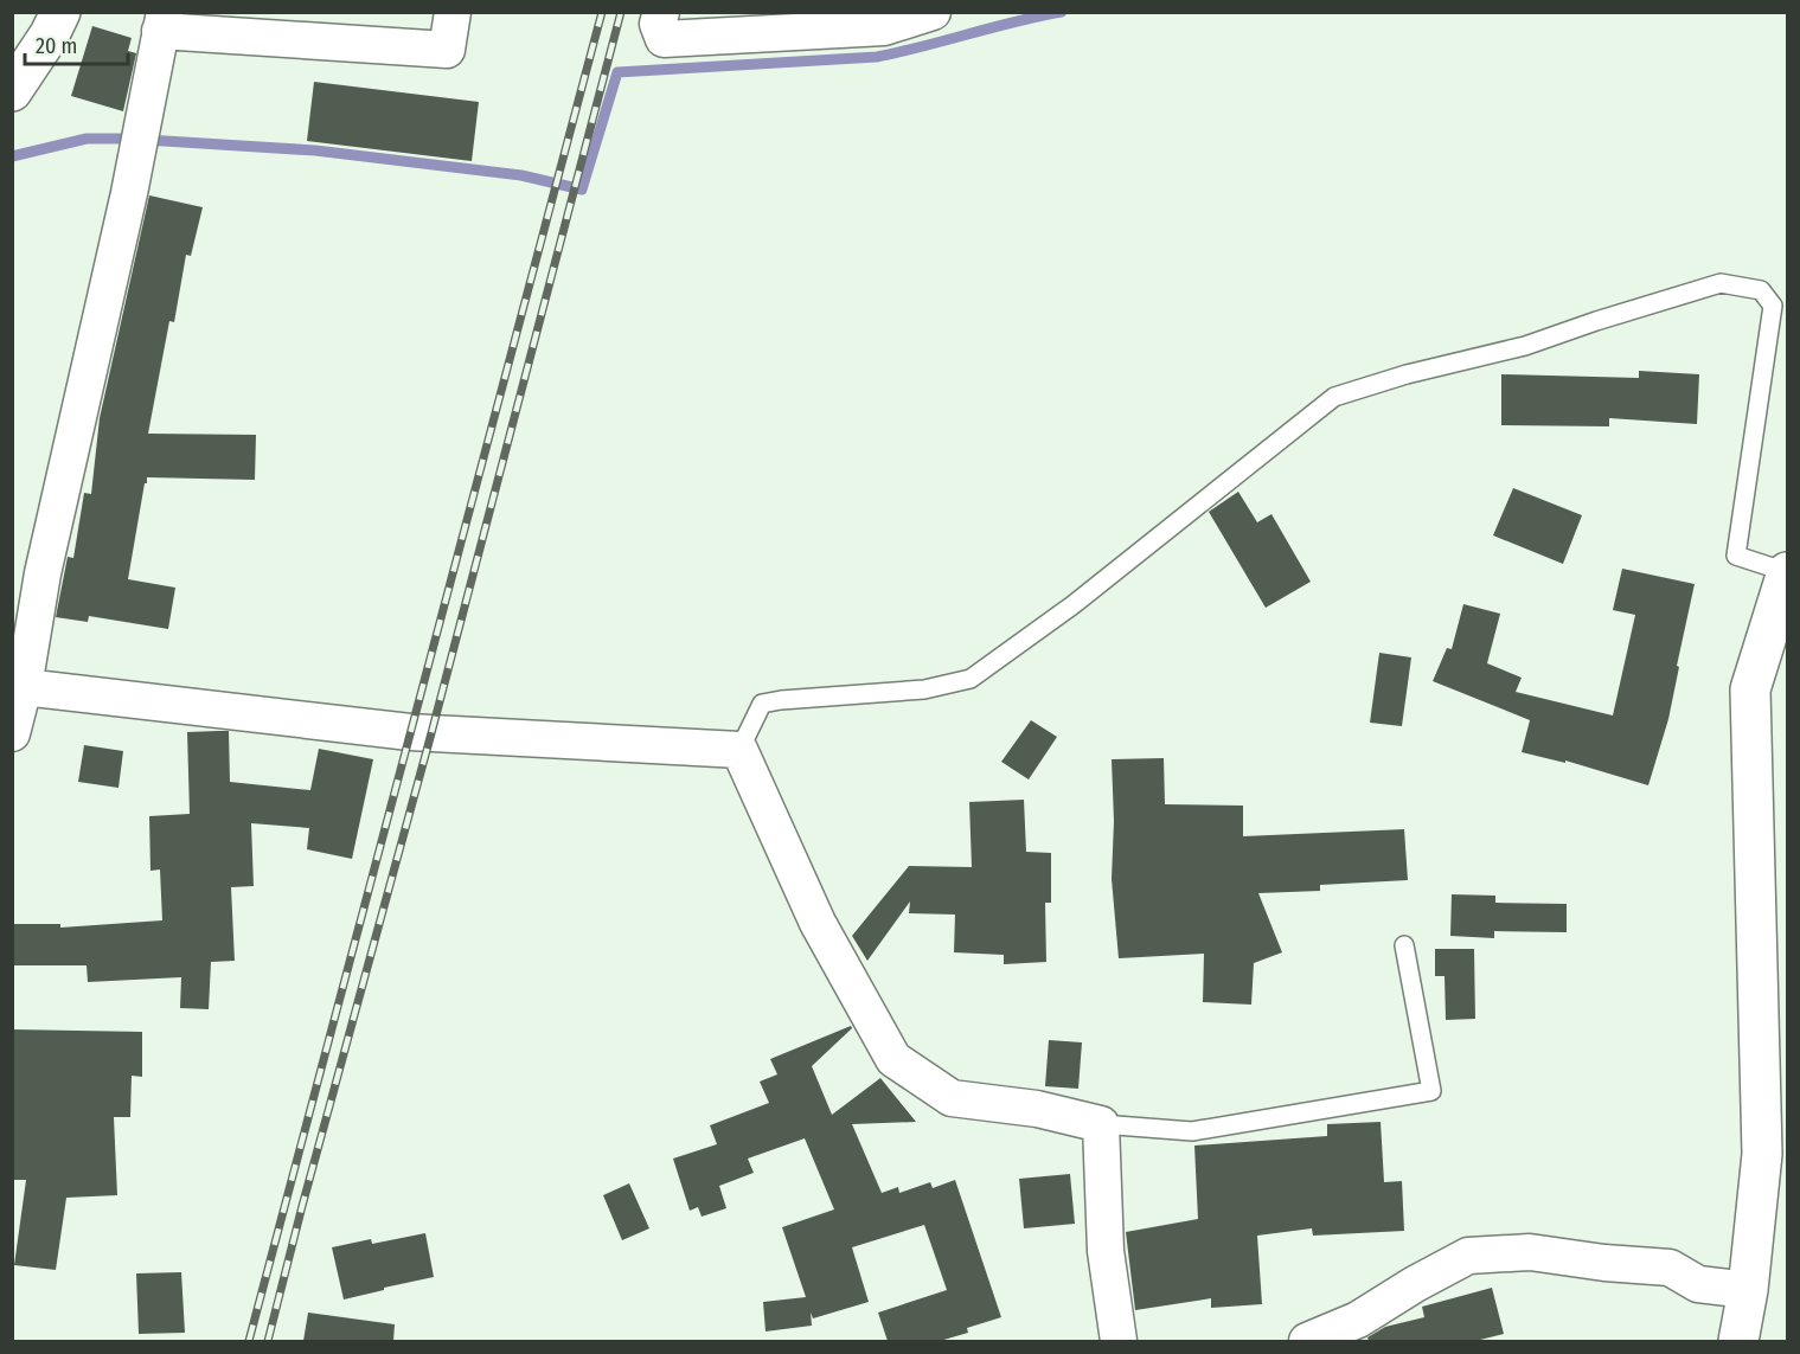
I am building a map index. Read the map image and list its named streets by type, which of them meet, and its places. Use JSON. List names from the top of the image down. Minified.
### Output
{"scale_bar":"20 m"}
